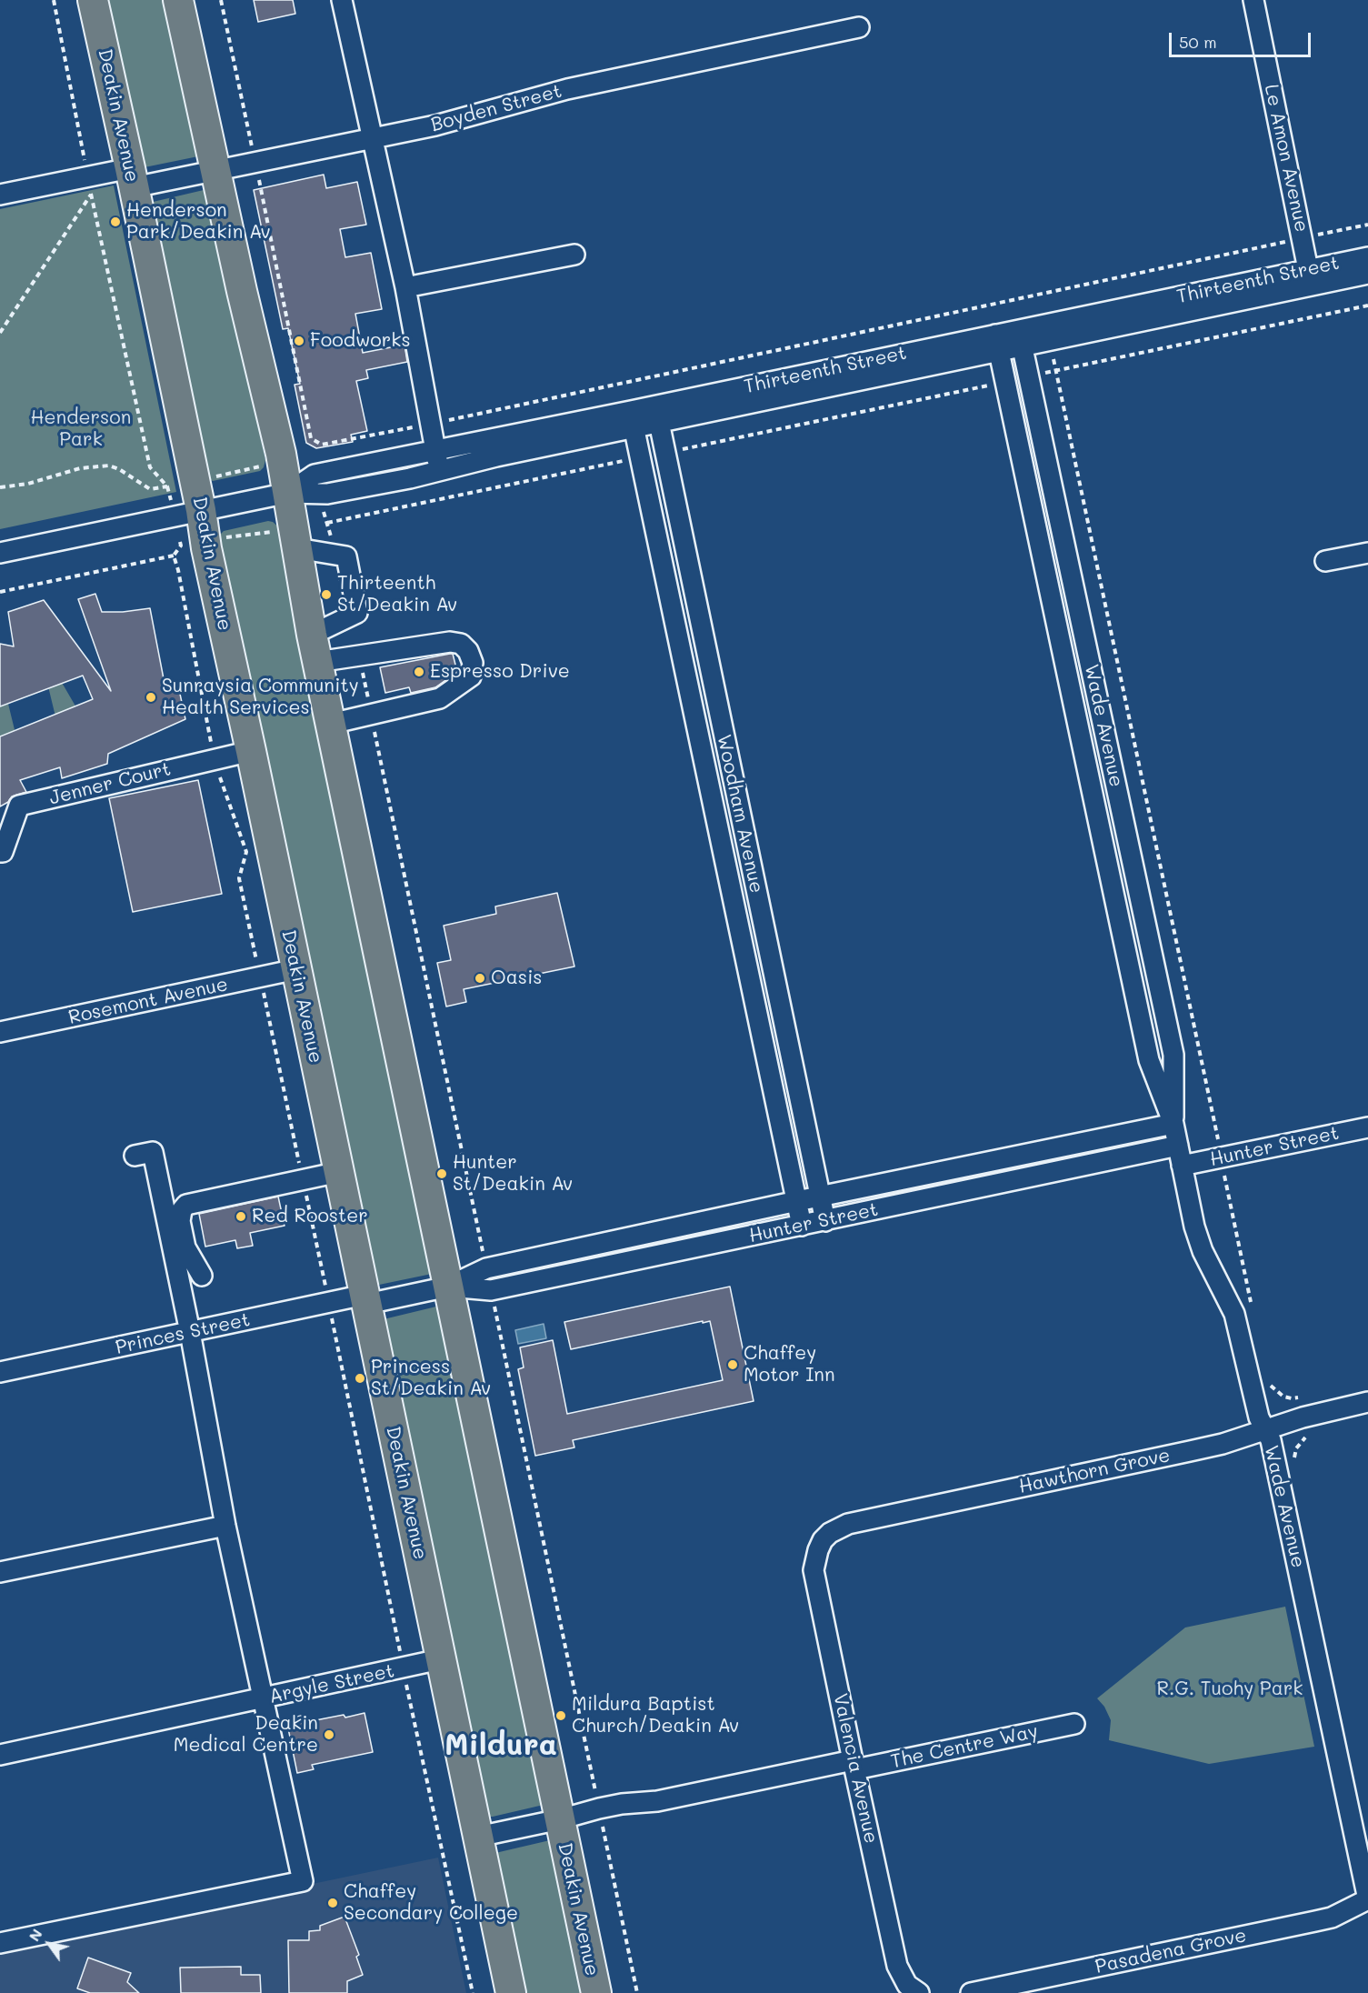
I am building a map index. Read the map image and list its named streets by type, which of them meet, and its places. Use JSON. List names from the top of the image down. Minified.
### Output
{"streets":{"highway":["Deakin Avenue"],"street":["Boyden Street","Le Amon Avenue","Thirteenth Street","Wade Avenue","Jenner Court","Woodham Avenue","Rosemont Avenue","Hunter Street","Princes Street","Hawthorn Grove","Argyle Street","The Centre Way","Valencia Avenue","Pasadena Grove"]},"crossings":[["Boyden Street","Deakin Avenue"],["Deakin Avenue","Thirteenth Street"],["Deakin Avenue","Jenner Court"],["Deakin Avenue","Rosemont Avenue"],["Deakin Avenue","Hunter Street"],["Deakin Avenue","Princes Street"],["Deakin Avenue","Argyle Street"],["Deakin Avenue","The Centre Way"],["Le Amon Avenue","Thirteenth Street"],["Thirteenth Street","Wade Avenue"],["Thirteenth Street","Woodham Avenue"],["Wade Avenue","Hunter Street"],["Wade Avenue","Hawthorn Grove"],["Wade Avenue","Pasadena Grove"],["Woodham Avenue","Hunter Street"],["Hunter Street","Princes Street"],["Hawthorn Grove","Valencia Avenue"],["The Centre Way","Valencia Avenue"]],"districts":["Mildura"],"parks":["Henderson Park","R.G. Tuohy Park"],"places":["Henderson Park/Deakin Av","Foodworks","Thirteenth St/Deakin Av","Espresso Drive","Sunraysia Community Health Services","Oasis","Hunter St/Deakin Av","Red Rooster","Chaffey Motor Inn","Princess St/Deakin Av","Mildura Baptist Church/Deakin Av","Deakin Medical Centre","Chaffey Secondary College"],"scale_bar":"50 m","north":"top left"}
